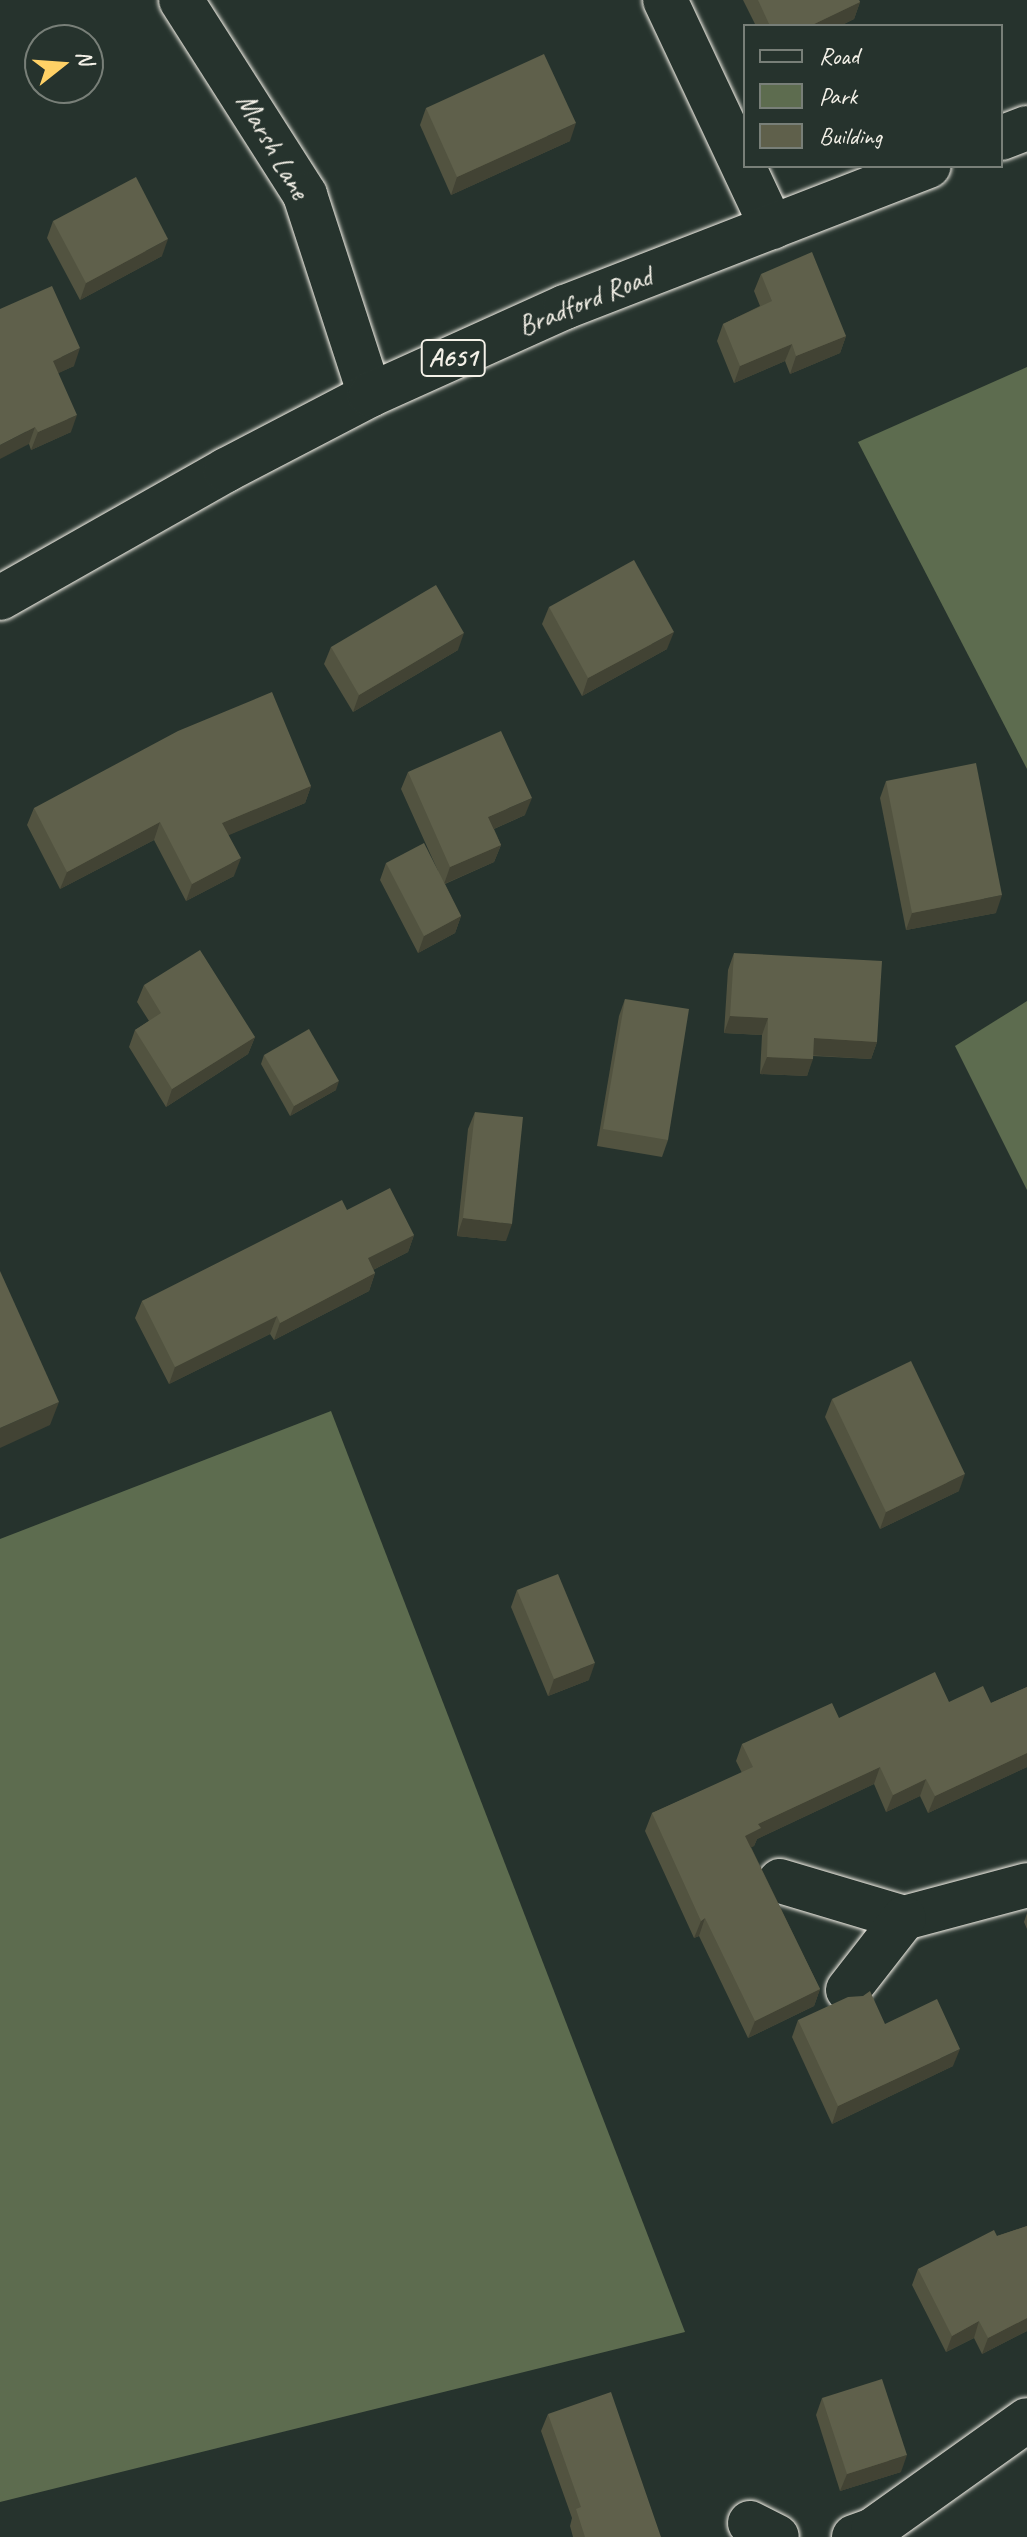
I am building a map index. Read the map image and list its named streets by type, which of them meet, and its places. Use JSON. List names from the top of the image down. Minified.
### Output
{"streets":{"street":["Marsh Lane","Bradford Road","A651"]},"crossings":[["Marsh Lane","Bradford Road"]],"legend":["Road","Park","Building"],"north":"right"}
